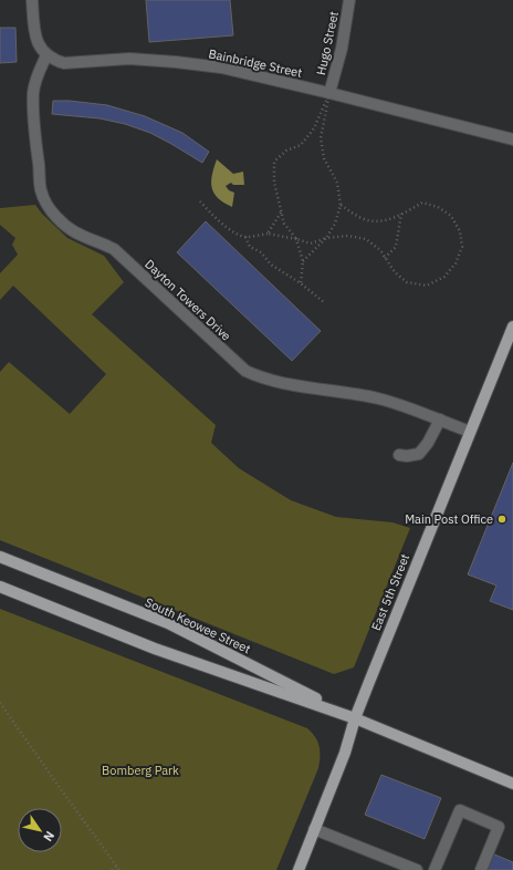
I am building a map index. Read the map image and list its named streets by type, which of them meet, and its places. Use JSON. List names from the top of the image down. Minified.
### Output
{"streets":{"main road":["East 5th Street","South Keowee Street"],"street":["Hugo Street","Bainbridge Street","Dayton Towers Drive"]},"crossings":[["Hugo Street","Bainbridge Street"],["Bainbridge Street","Dayton Towers Drive"],["Dayton Towers Drive","East 5th Street"],["East 5th Street","South Keowee Street"]],"parks":["Bomberg Park"],"places":["Main Post Office"],"north":"bottom right"}
